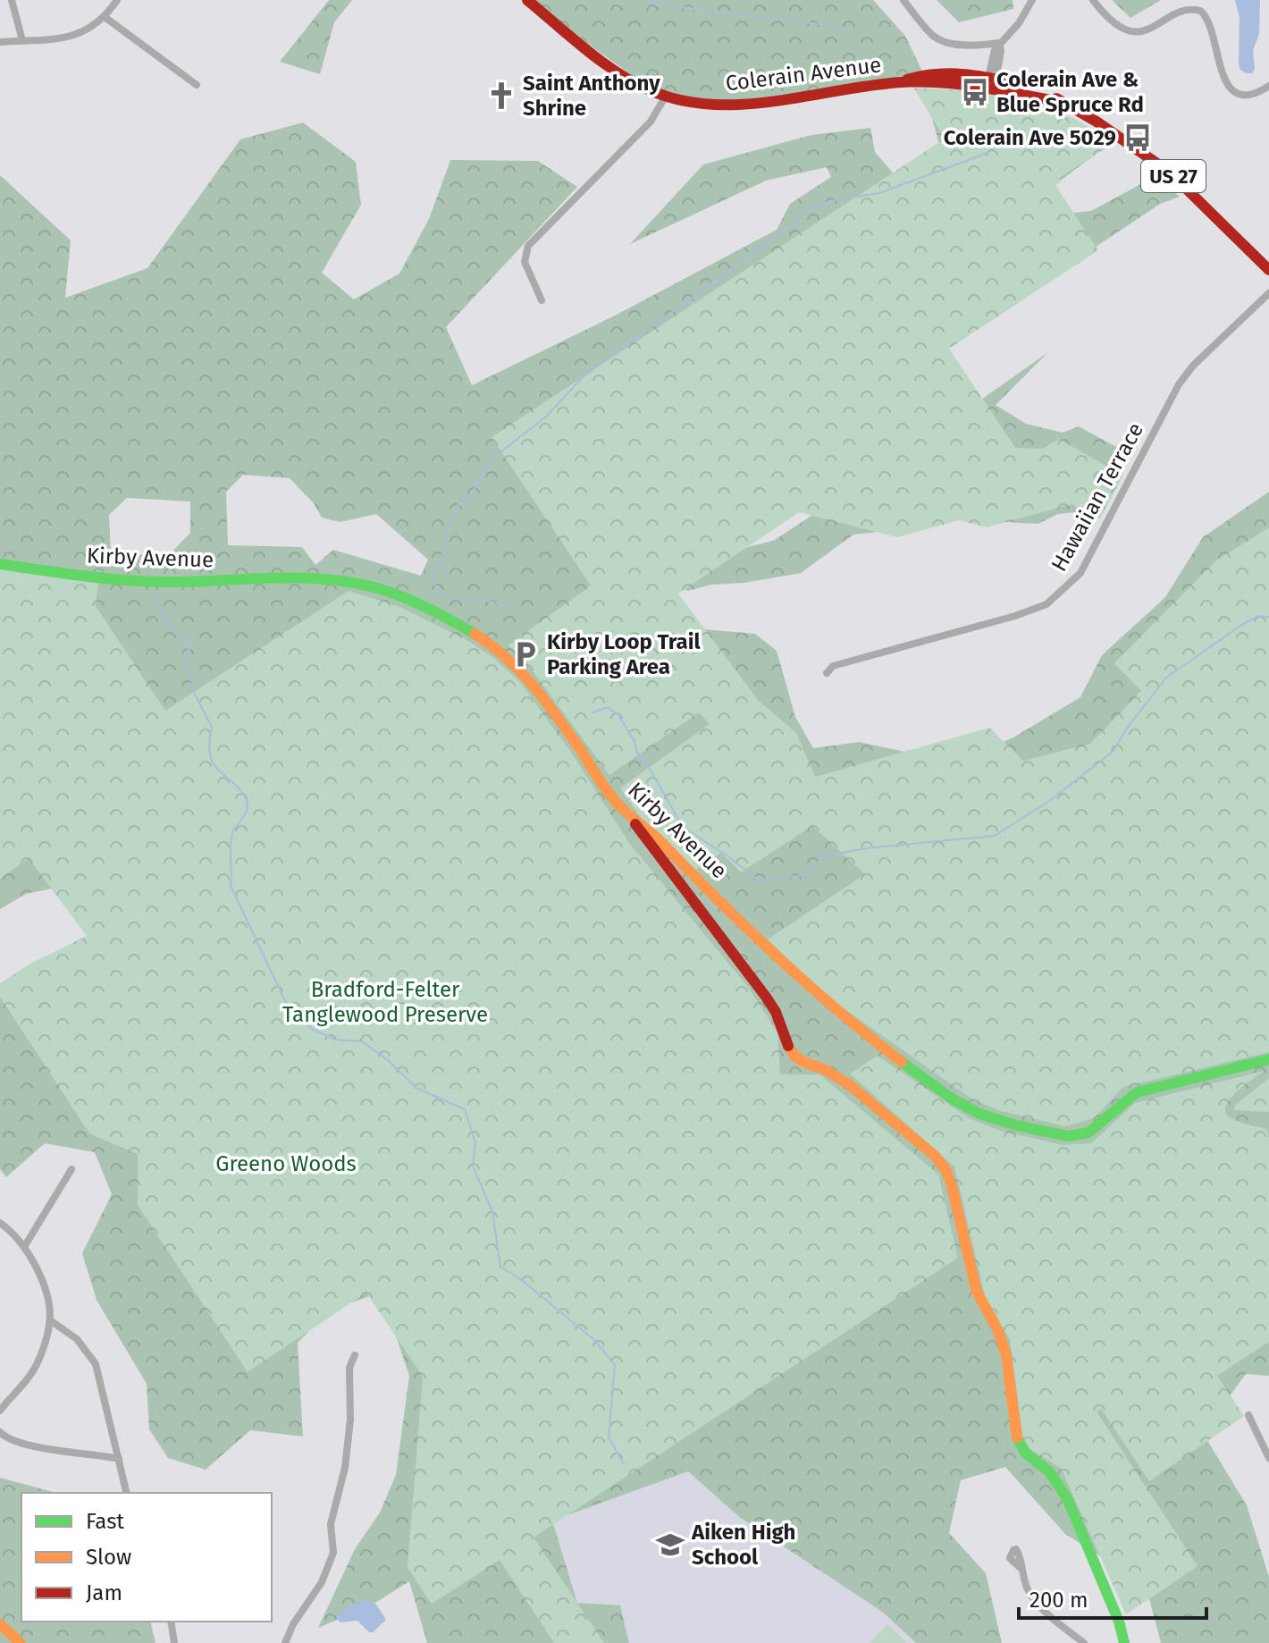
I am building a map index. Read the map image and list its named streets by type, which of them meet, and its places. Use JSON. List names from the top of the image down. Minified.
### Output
{"streets":{"street":["Colerain Avenue","US 27","Hawaiian Terrace","Kirby Avenue"]},"parks":["Bradford-Felter Tanglewood Preserve","Greeno Woods"],"places":{"bus stop":["Colerain Ave & Blue Spruce Rd","Colerain Ave 5029"],"church":["Saint Anthony Shrine"],"parking":["Kirby Loop Trail Parking Area"],"school or university":["Aiken High School"]},"legend":["Fast","Slow","Jam"],"scale_bar":"200 m"}
